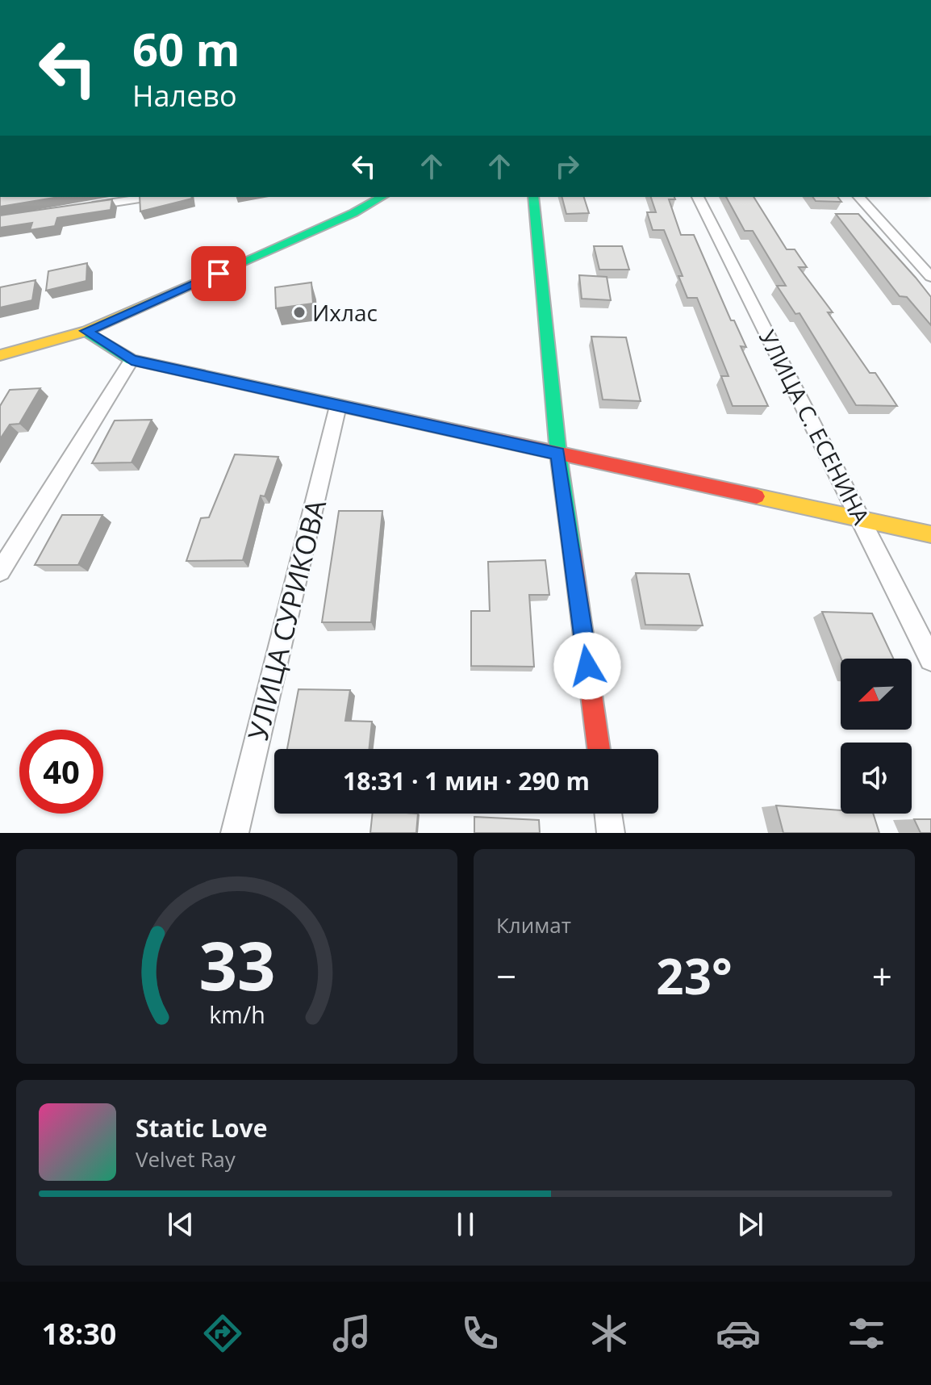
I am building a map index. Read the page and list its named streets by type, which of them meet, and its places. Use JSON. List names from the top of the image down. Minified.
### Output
{"streets":{"street":["УЛИЦА С. ЕСЕНИНА","УЛИЦА СУРИКОВА"]},"places":["Ихлас"],"north":"bottom left","page":{"turn":["60 m","Налево"],"limit":"40","trip":"18:31 · 1 мин · 290 m","tile":"Климат","heat":["−","23°","+"],"song":["Static Love","Velvet Ray"],"tabs":"18:30","gauge":["33","km/h"]}}
